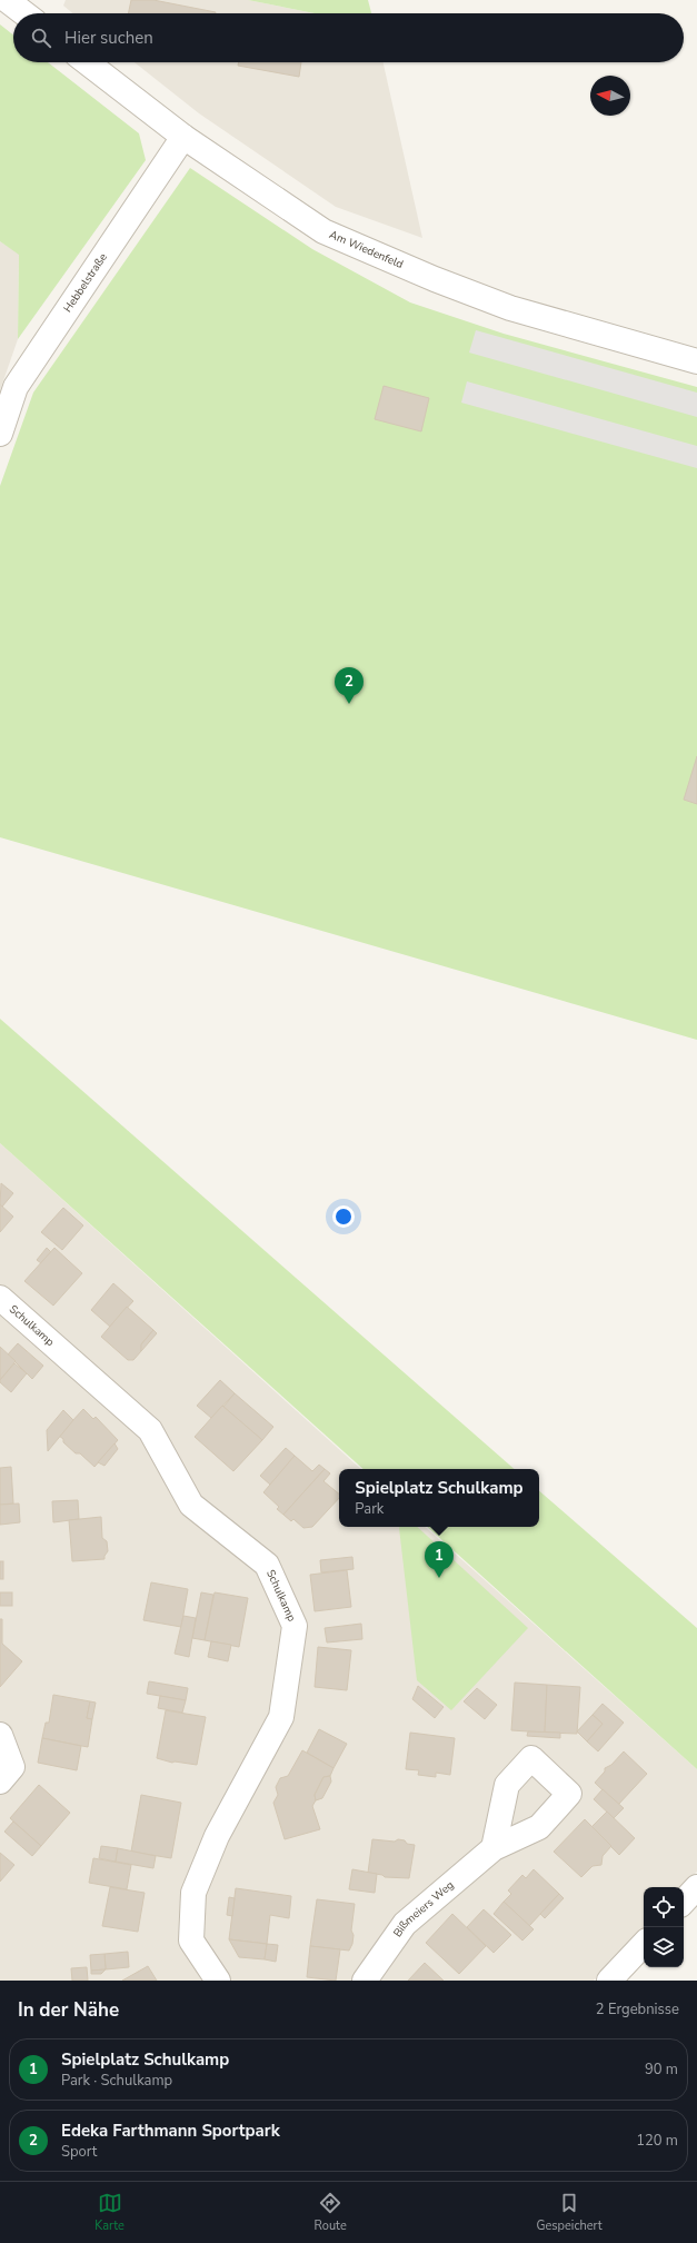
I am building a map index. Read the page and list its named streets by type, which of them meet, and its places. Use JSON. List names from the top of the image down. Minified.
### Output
{"streets":{"street":["Am Wiedenfeld","Hebbelstraße","Schulkamp","Bißmeiers Weg"]},"crossings":[["Am Wiedenfeld","Hebbelstraße"]],"north":"left","page":{"search":"Hier suchen","pins":["2","1"],"popup":["Spielplatz Schulkamp","Park"],"heading":["In der Nähe","2 Ergebnisse"],"list":[{"mark":"1","name":"Spielplatz Schulkamp","note":"Park · Schulkamp","value":"90 m"},{"mark":"2","name":"Edeka Farthmann Sportpark","note":"Sport","value":"120 m"}],"nav":["Karte","Route","Gespeichert"]}}
